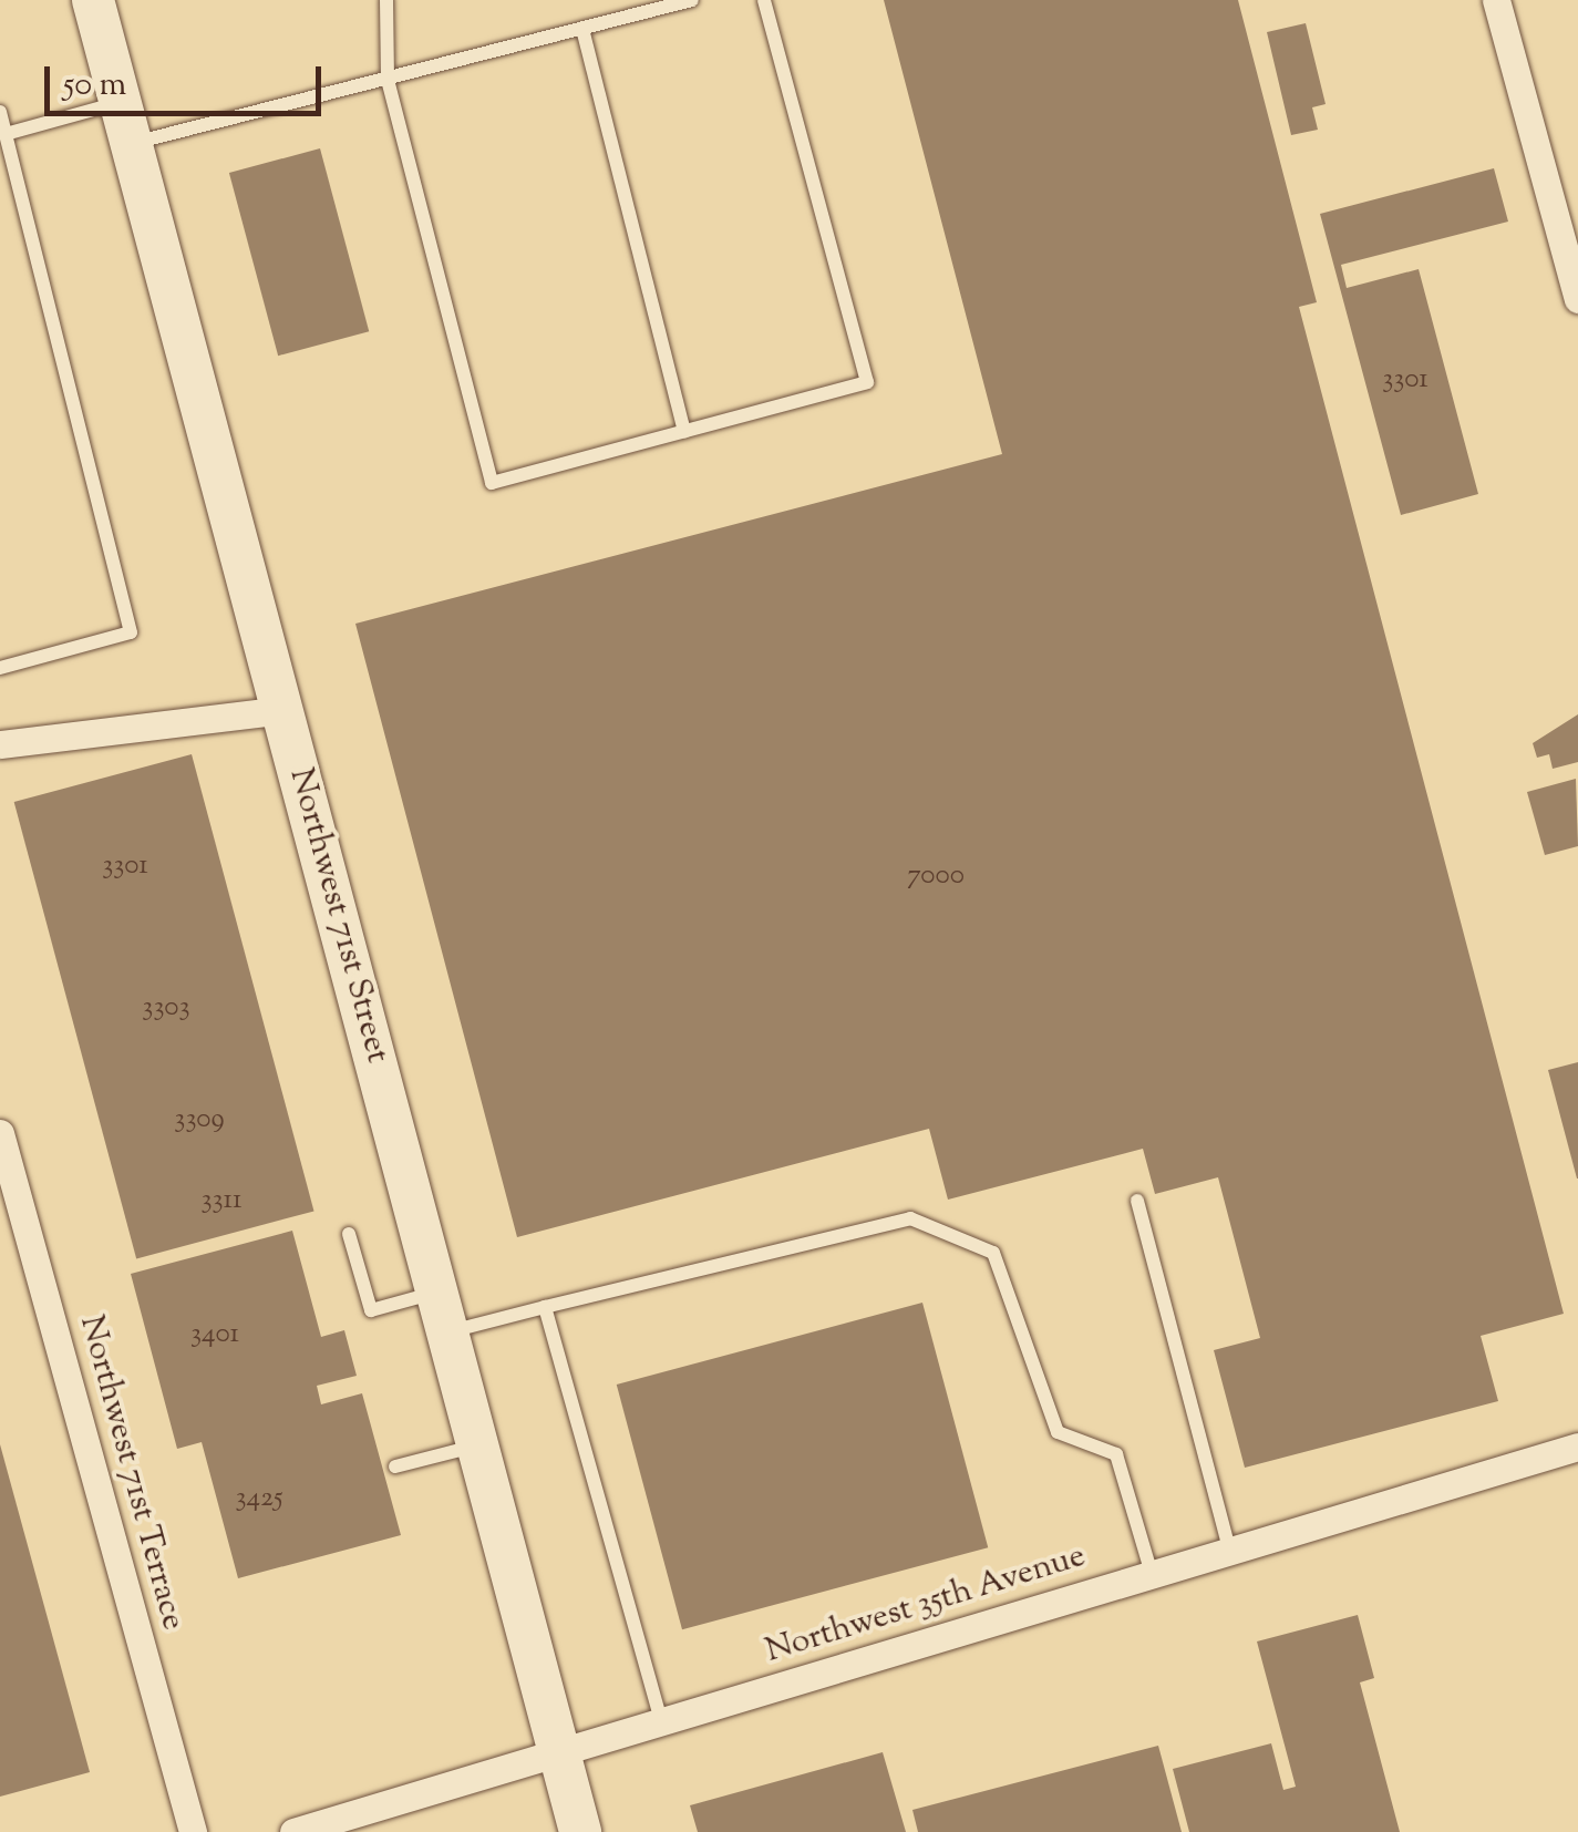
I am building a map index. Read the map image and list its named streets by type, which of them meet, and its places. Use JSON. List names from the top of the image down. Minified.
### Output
{"streets":{"street":["Northwest 71st Street","Northwest 71st Terrace","Northwest 35th Avenue"]},"crossings":[["Northwest 71st Street","Northwest 35th Avenue"]],"house_numbers":["3301","3301","7000","3303","3309","3311","3401","3425"],"scale_bar":"50 m"}
